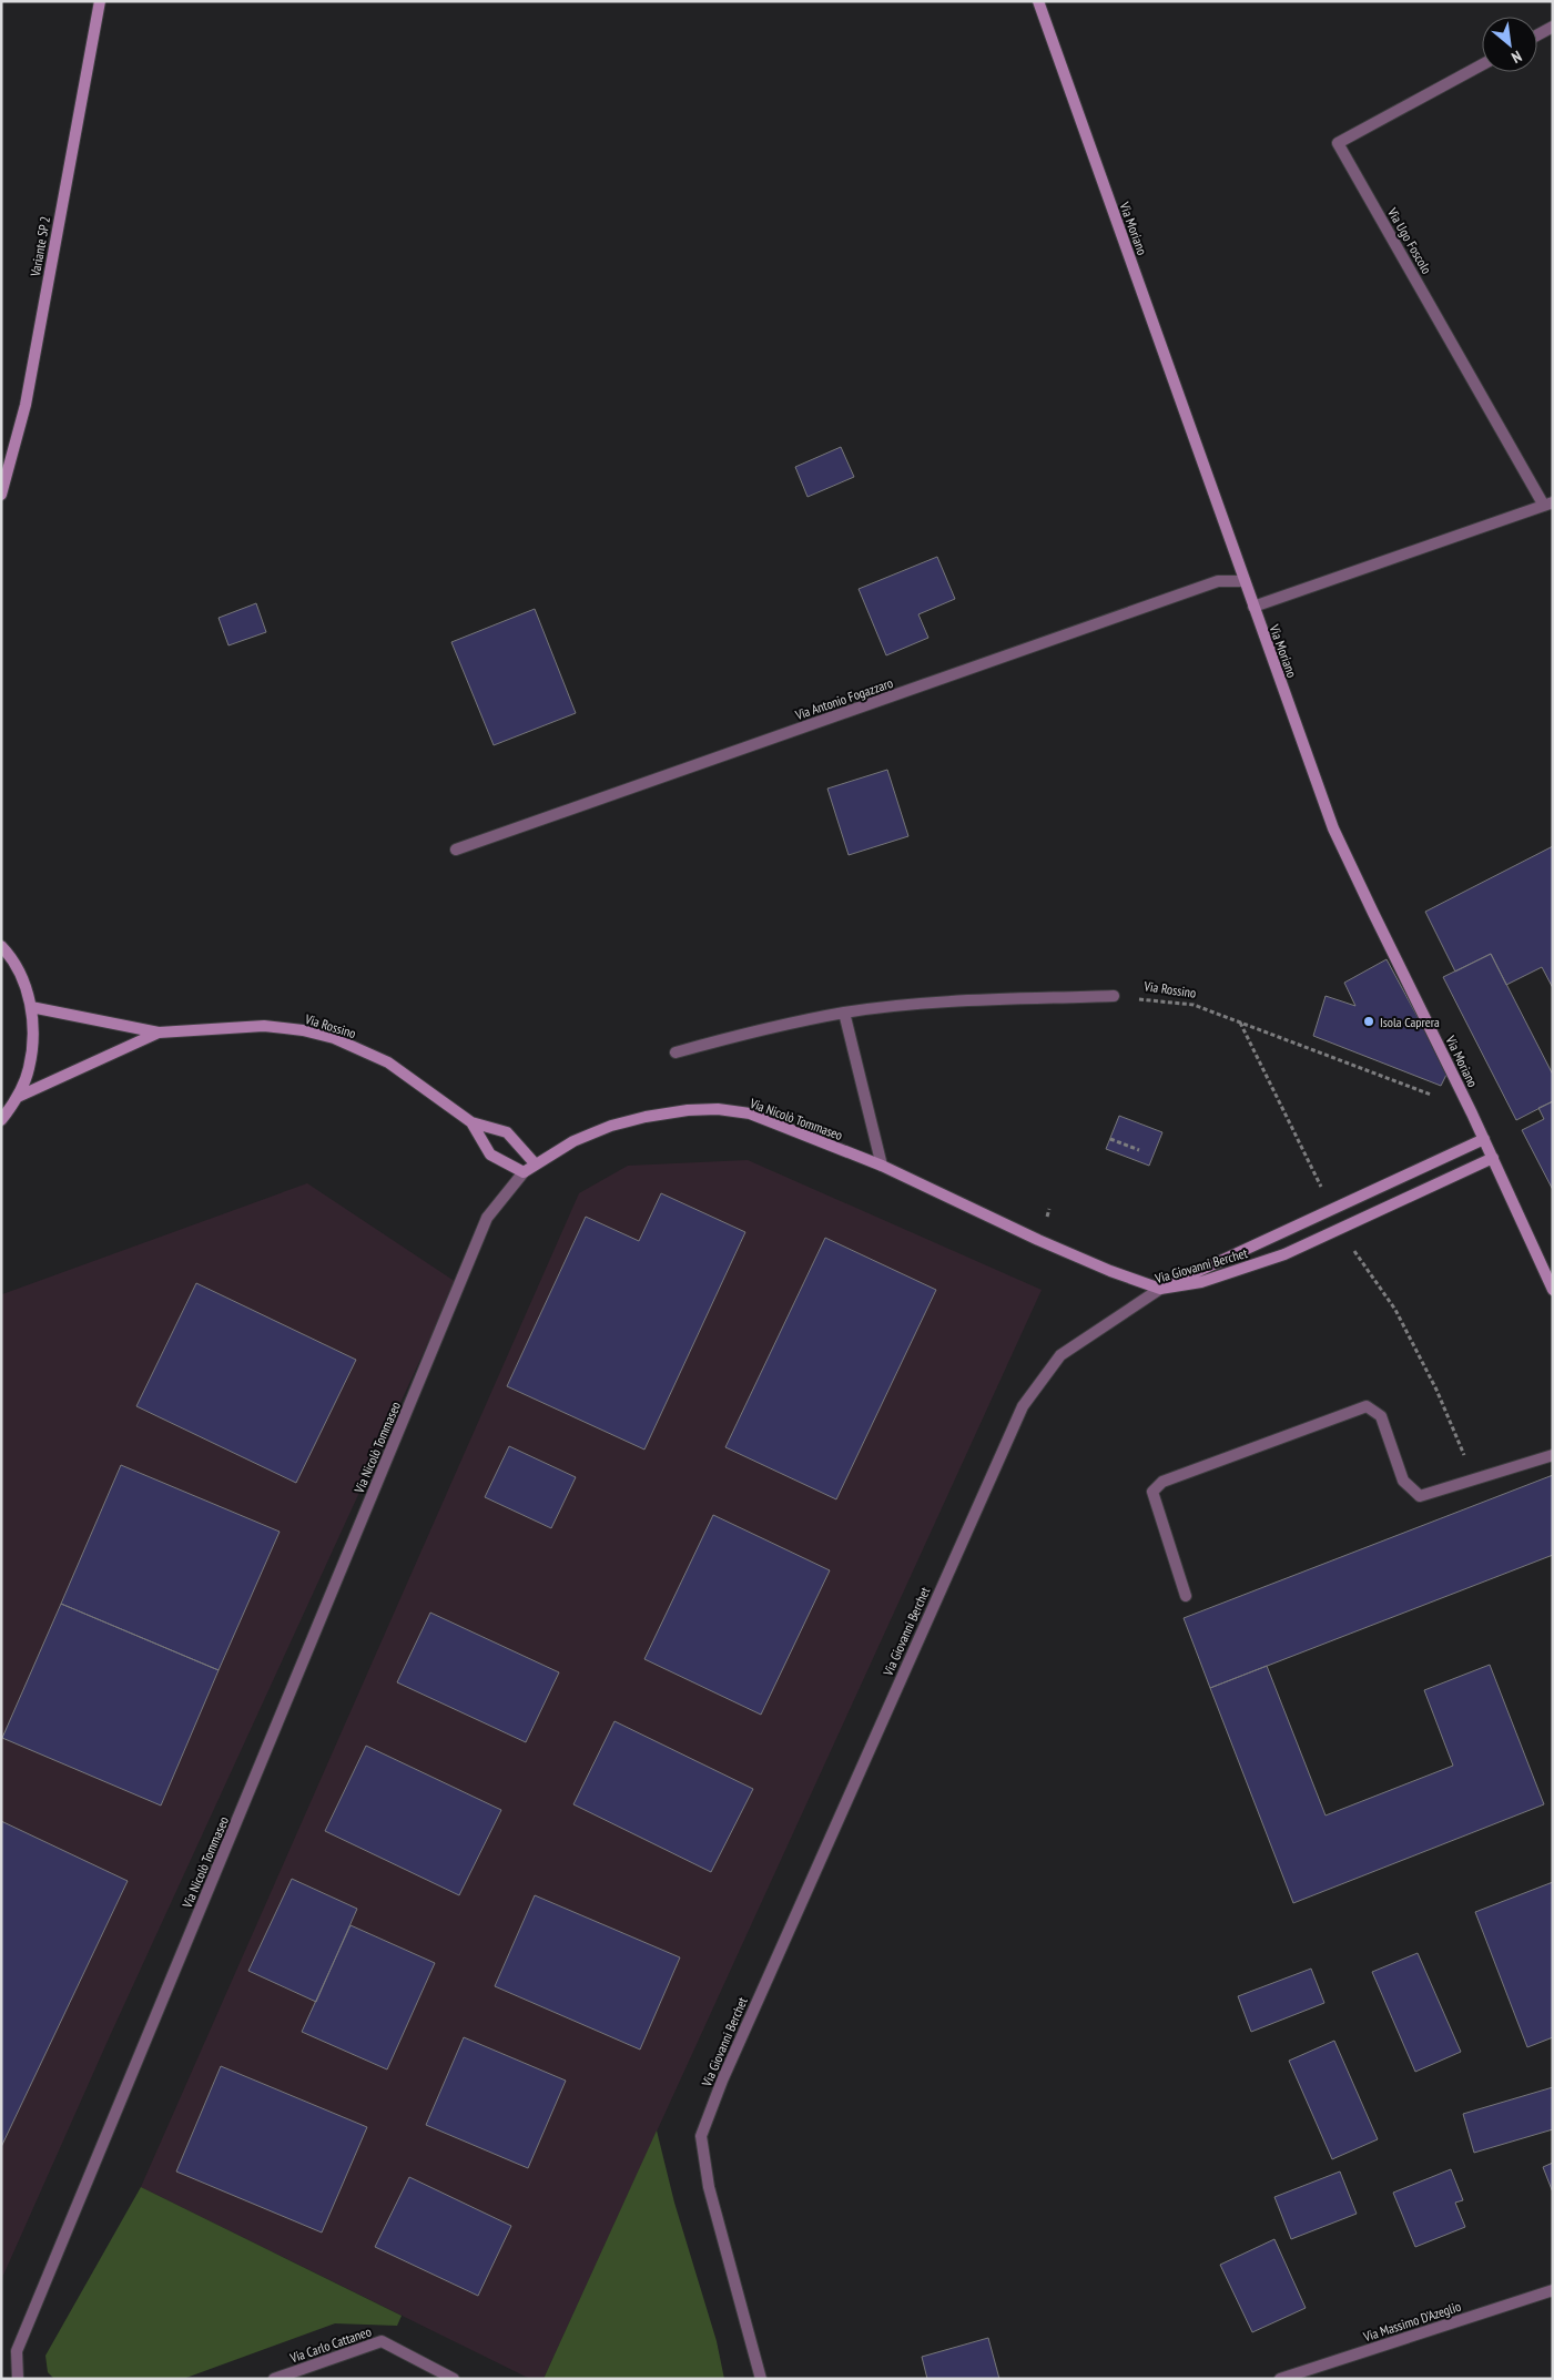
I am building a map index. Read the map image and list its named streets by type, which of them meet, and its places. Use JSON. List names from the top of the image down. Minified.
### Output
{"streets":{"street":["Via Moriano","Via Ugo Foscolo","Variante SP 2","Via Antonio Fogazzaro","Via Rossino","Via Nicolò Tommaseo","Via Giovanni Berchet","Via Massimo D'Azeglio","Via Carlo Cattaneo"]},"crossings":[["Via Moriano","Via Ugo Foscolo"],["Via Moriano","Via Antonio Fogazzaro"],["Via Moriano","Via Rossino"],["Via Moriano","Via Giovanni Berchet"],["Via Rossino","Via Nicolò Tommaseo"],["Via Nicolò Tommaseo","Via Giovanni Berchet"]],"places":["Isola Caprera"],"north":"bottom right"}
